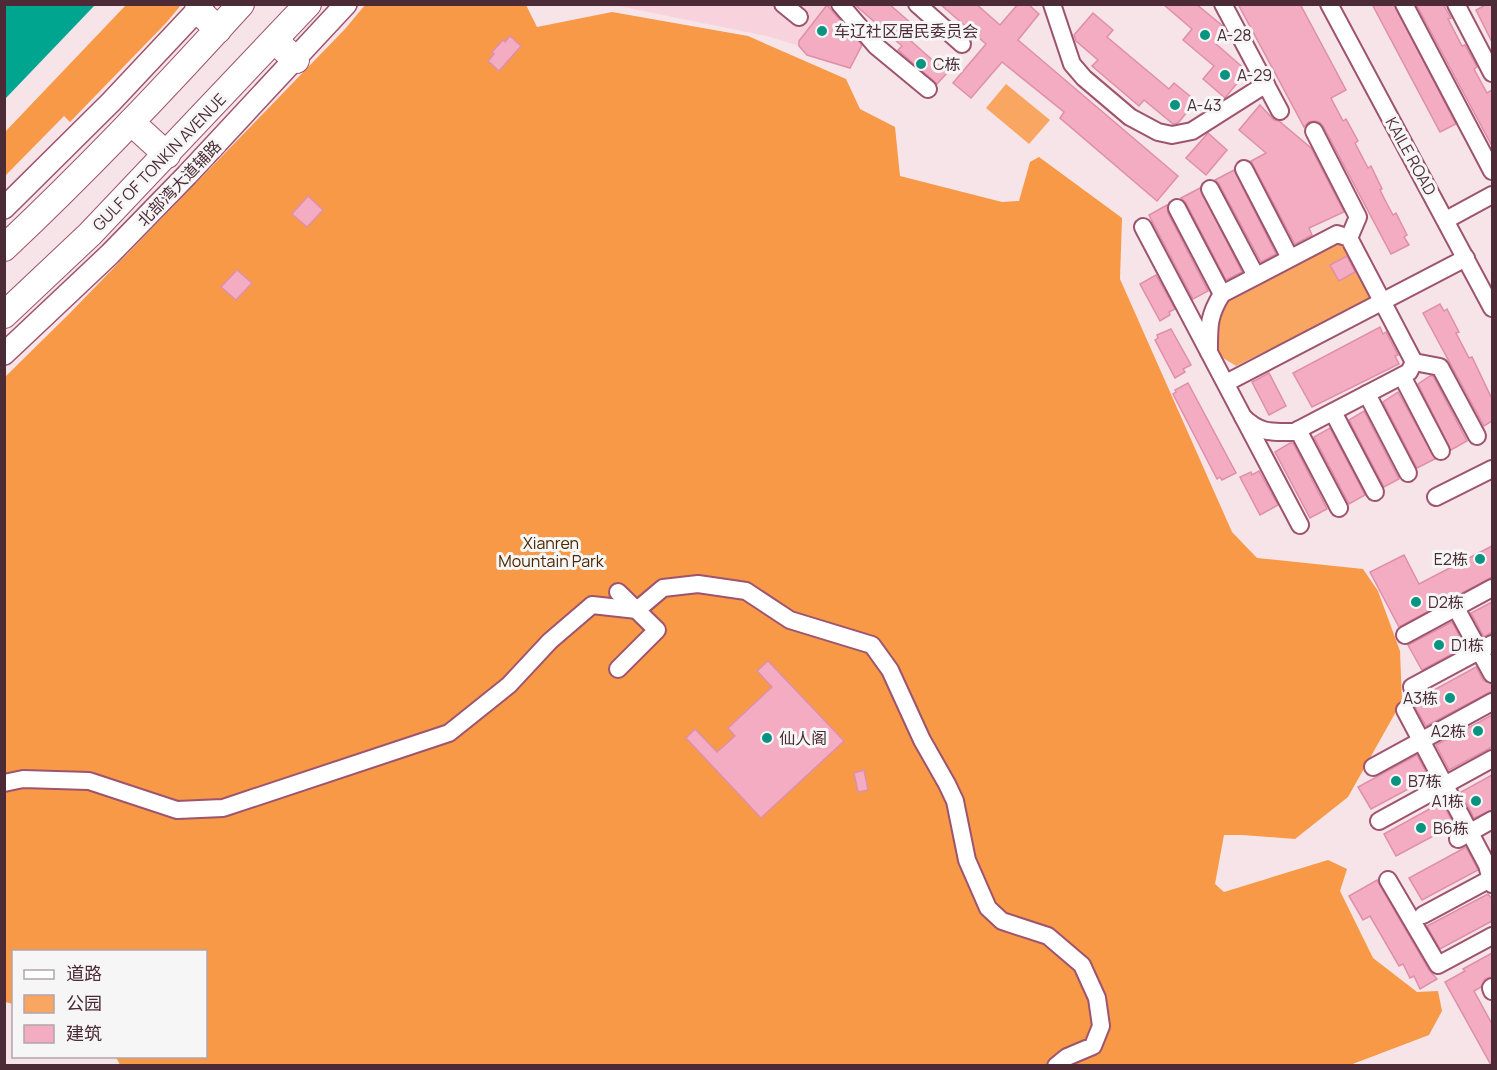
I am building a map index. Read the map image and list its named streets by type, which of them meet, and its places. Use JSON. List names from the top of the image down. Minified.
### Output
{"streets":{"highway":["GULF OF TONKIN AVENUE"],"main road":["北部湾大道辅路"],"street":["KAILE ROAD"]},"parks":["Xianren Mountain Park"],"places":["车辽社区居民委员会","A-28","C栋","A-29","A-43","E2栋","D2栋","D1栋","A3栋","A2栋","仙人阁","B7栋","A1栋","B6栋"],"legend":["道路","公园","建筑"]}
